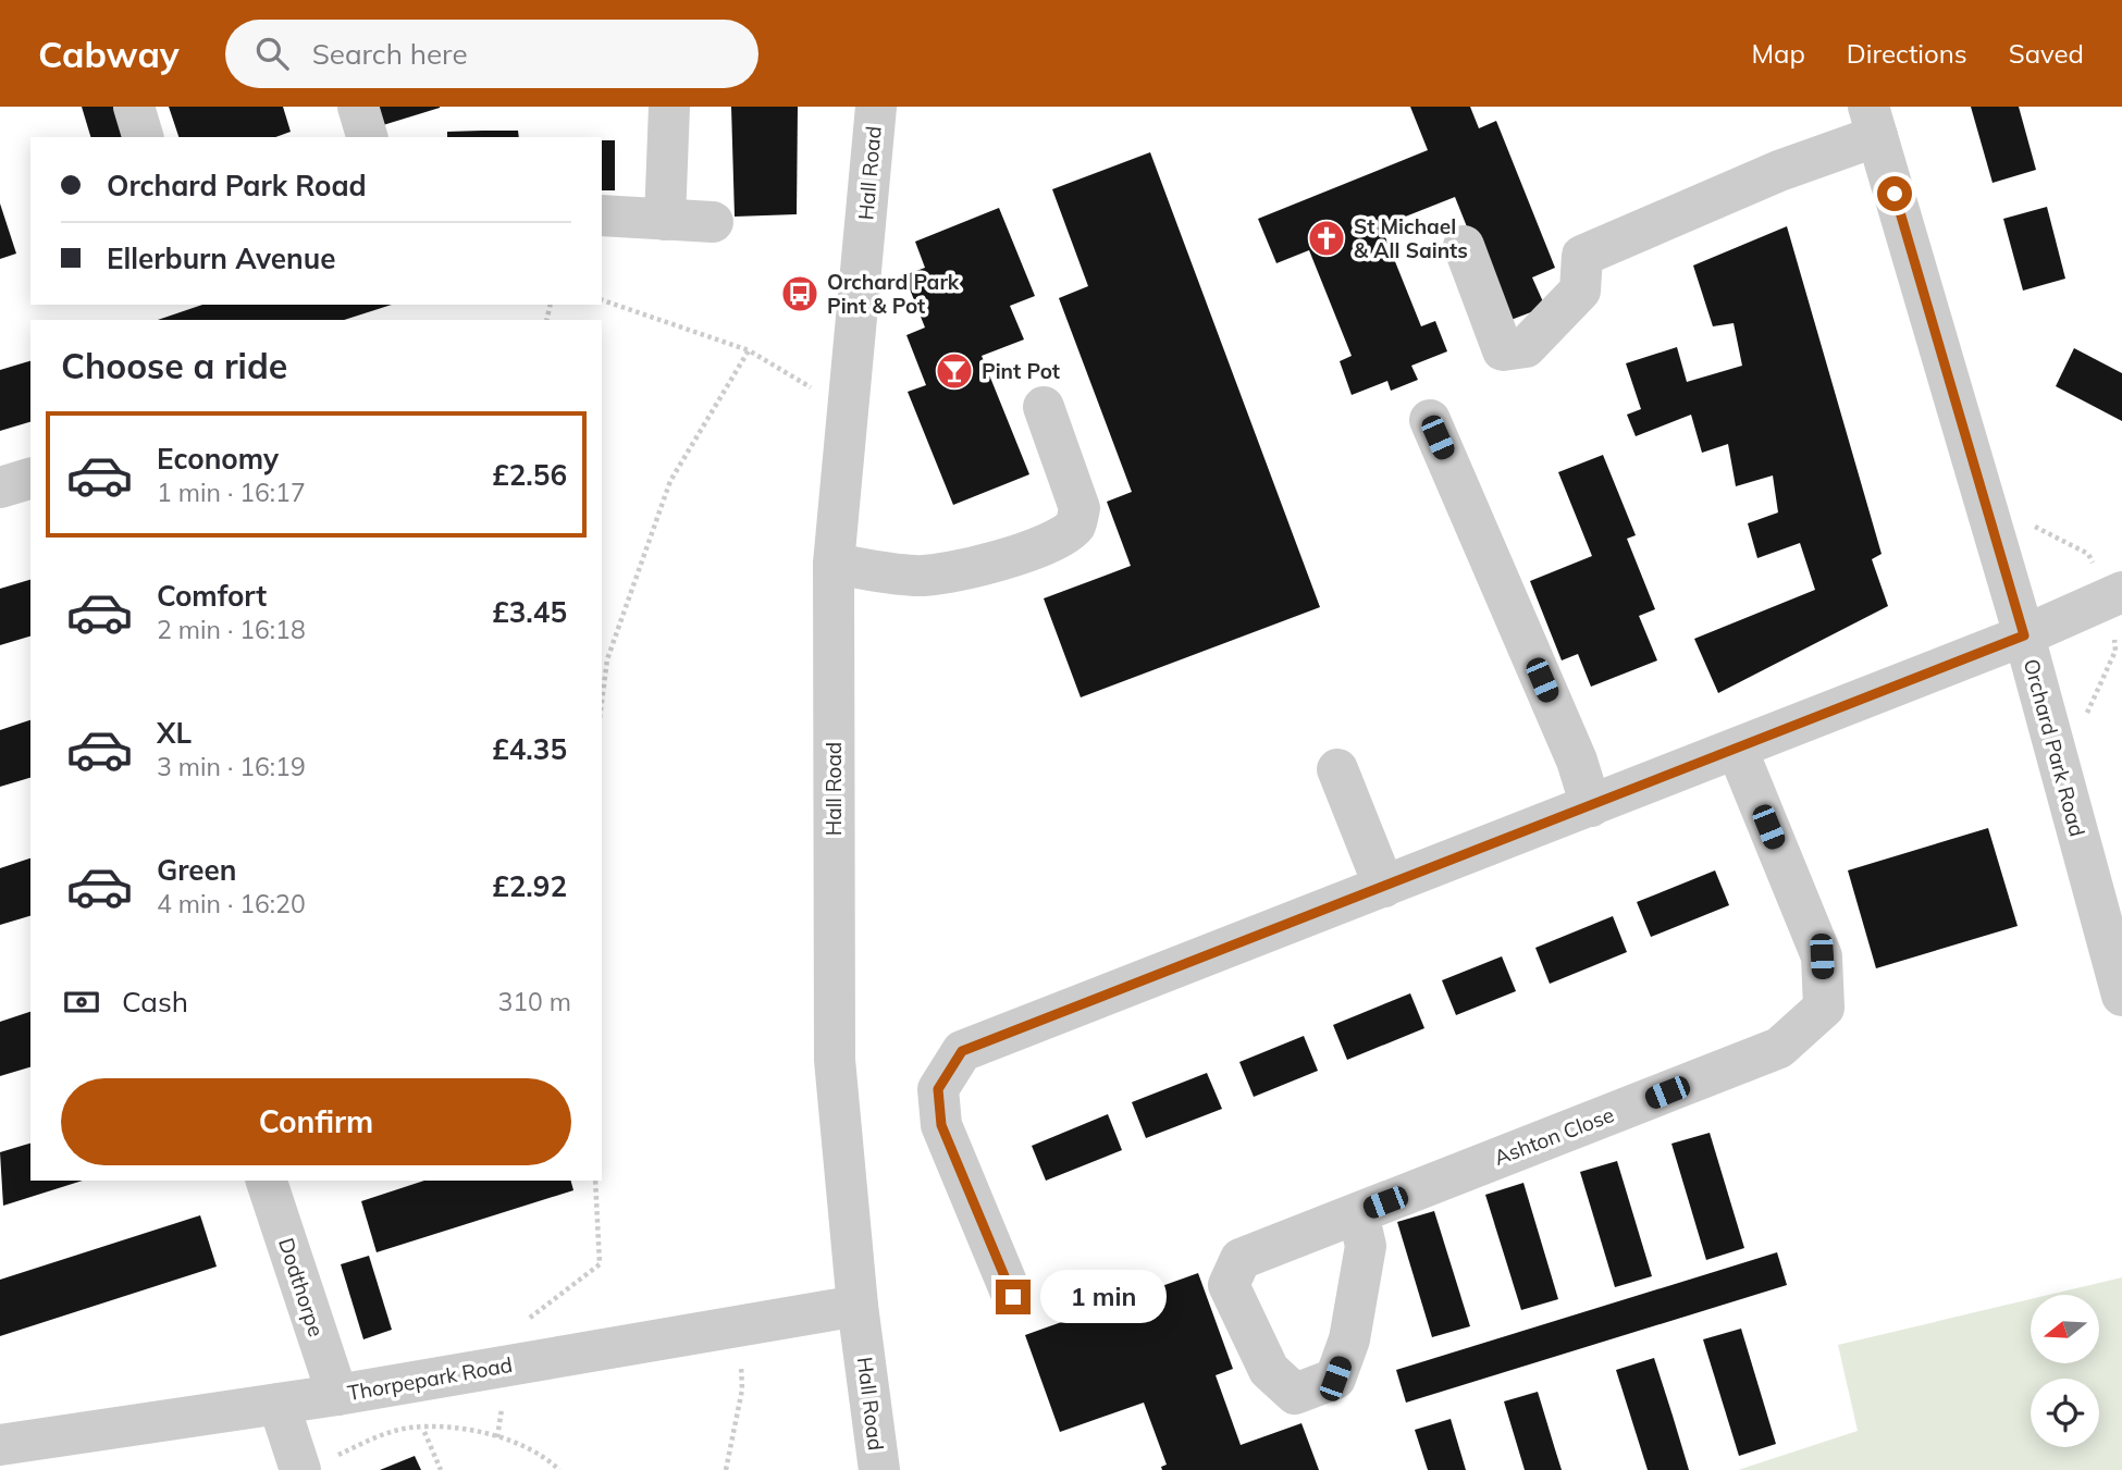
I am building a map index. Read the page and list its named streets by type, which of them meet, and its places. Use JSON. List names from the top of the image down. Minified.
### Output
{"streets":{"street":["Hall Road","Orchard Park Road","Ashton Close","Dodthorpe","Thorpepark Road"]},"crossings":[["Hall Road","Thorpepark Road"],["Dodthorpe","Thorpepark Road"]],"places":{"church":["St Michael & All Saints"],"bus stop":["Orchard Park Pint & Pot"],"bar":["Pint Pot"]},"north":"left","page":{"header":"Cabway","search":"Search here","nav":["Map","Directions","Saved"],"banner":["Orchard Park Road","Ellerburn Avenue"],"heading":"Choose a ride","list":[{"name":"Economy","note":"1 min · 16:17","value":"£2.56"},{"name":"Comfort","note":"2 min · 16:18","value":"£3.45"},{"name":"XL","note":"3 min · 16:19","value":"£4.35"},{"name":"Green","note":"4 min · 16:20","value":"£2.92"}],"pay":["Cash","310 m"],"buttons":"Confirm","bubble":"1 min"}}
